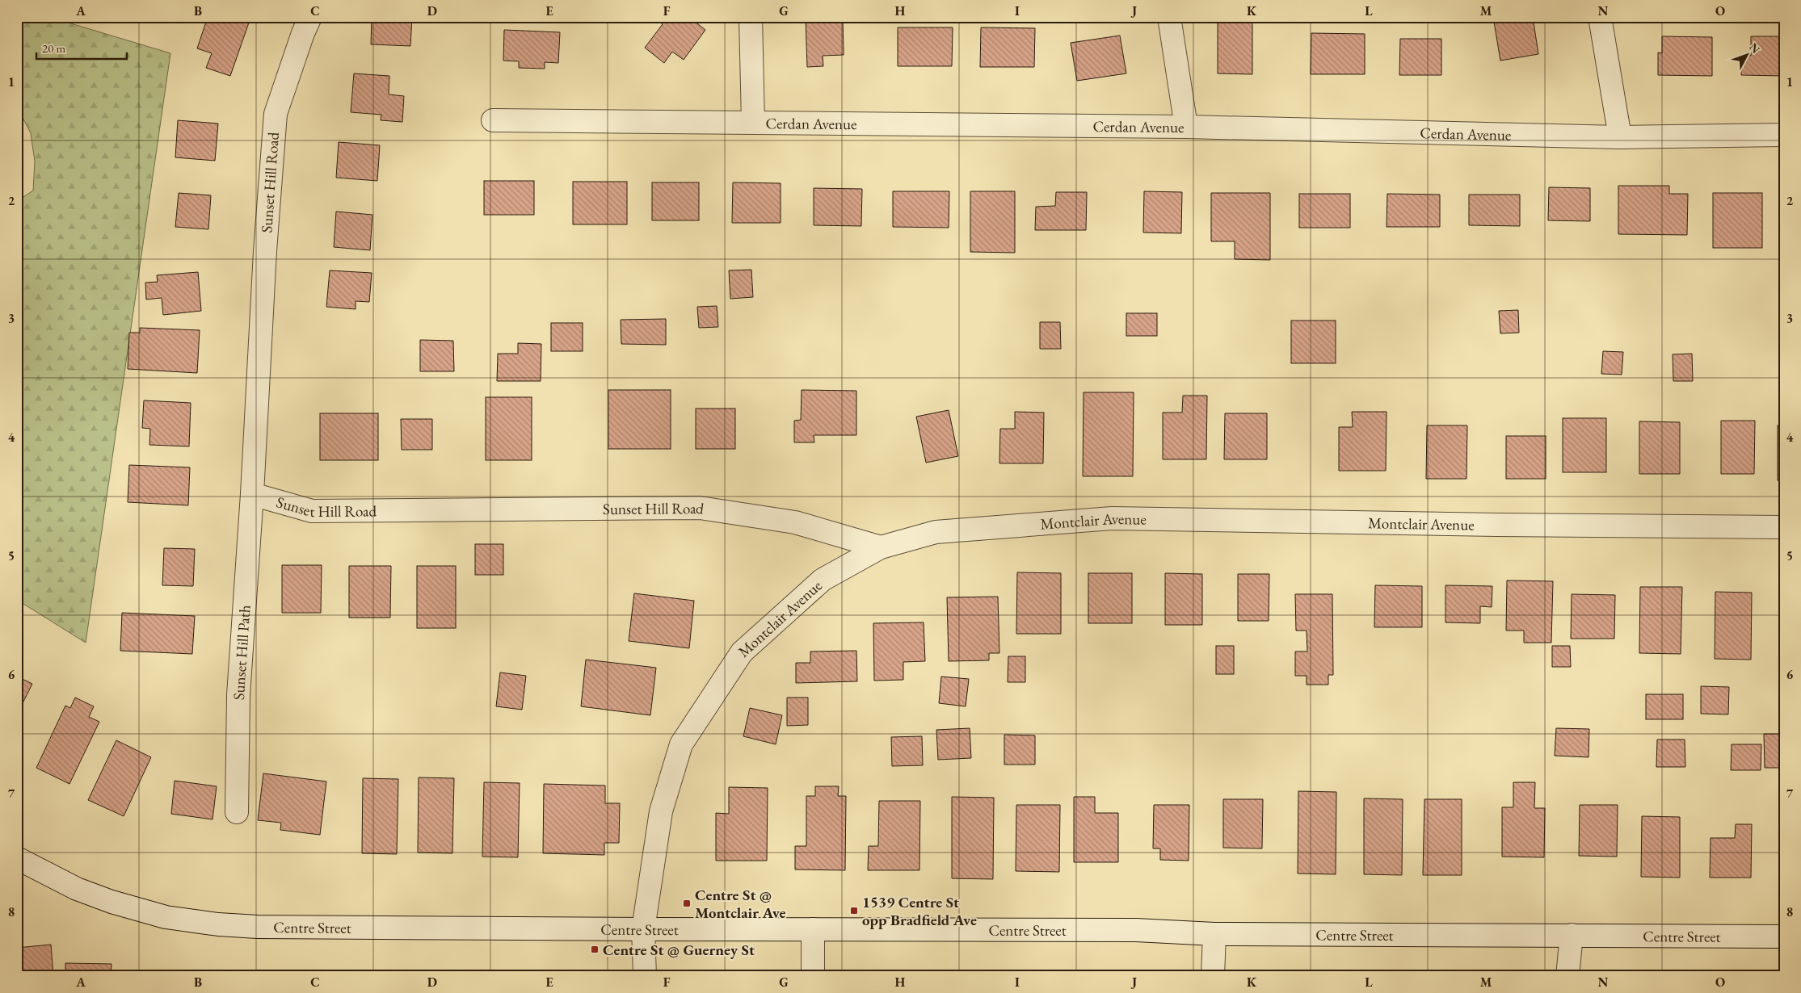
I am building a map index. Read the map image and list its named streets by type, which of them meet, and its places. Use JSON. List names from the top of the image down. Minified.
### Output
{"streets":{"street":["Cerdan Avenue","Sunset Hill Road","Montclair Avenue","Sunset Hill Path","Centre Street"]},"crossings":[["Sunset Hill Road","Montclair Avenue"],["Sunset Hill Road","Sunset Hill Path"],["Montclair Avenue","Centre Street"]],"places":{"transit":["Centre St @ Montclair Ave","1539 Centre St opp Bradfield Ave","Centre St @ Guerney St"]},"scale_bar":"20 m","north":"top right","grid":{"columns":["A","B","C","D","E","F","G","H","I","J","K","L","M","N","O"],"rows":["1","2","3","4","5","6","7","8"]}}
